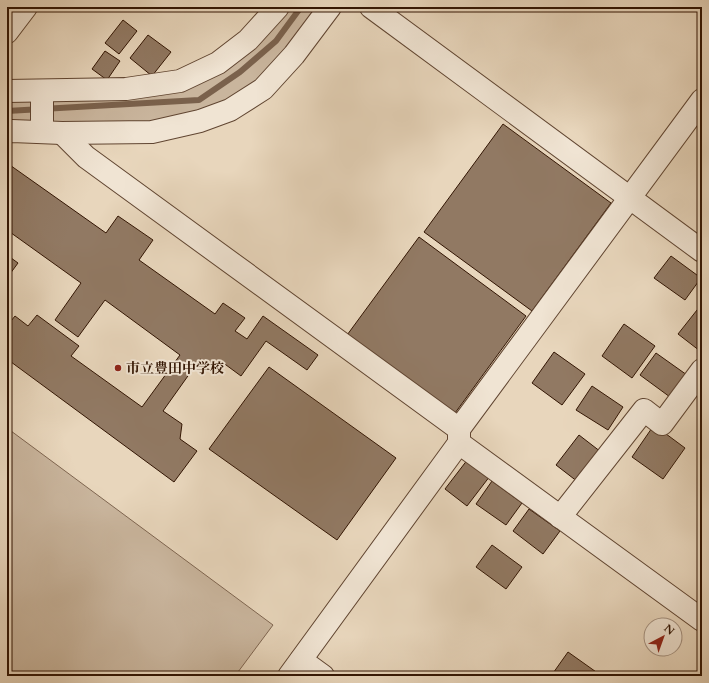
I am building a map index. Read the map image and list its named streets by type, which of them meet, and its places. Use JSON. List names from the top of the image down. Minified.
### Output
{"places":["市立豊田中学校"],"north":"top right"}
